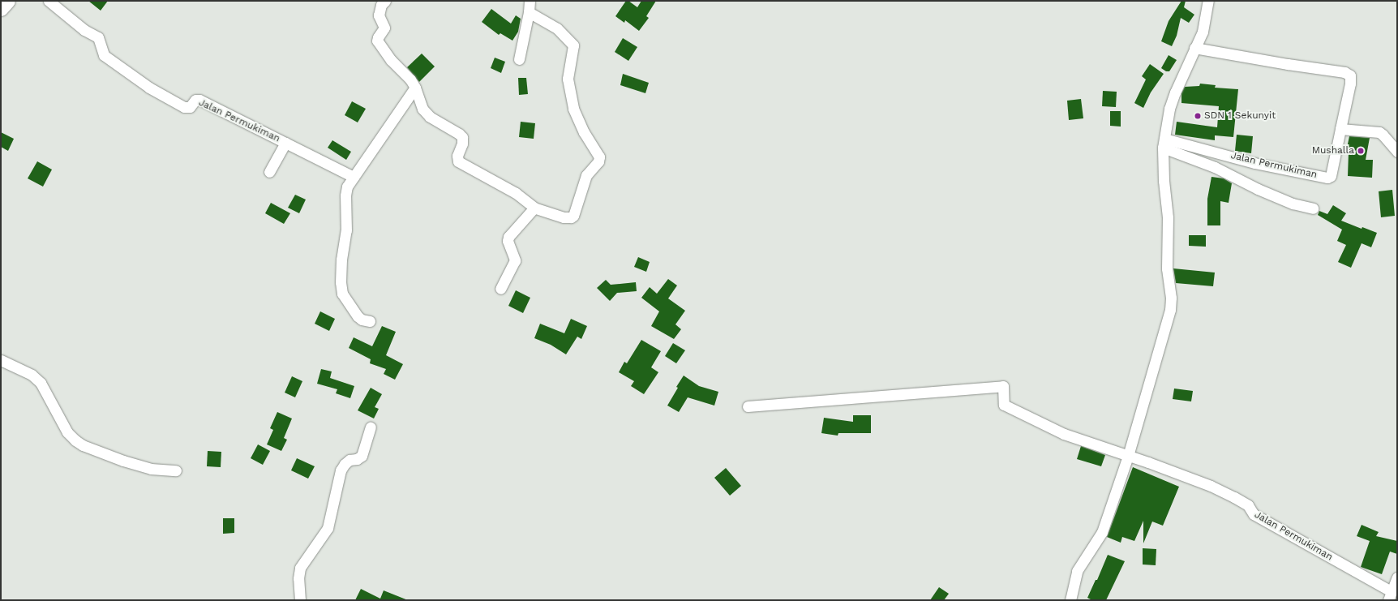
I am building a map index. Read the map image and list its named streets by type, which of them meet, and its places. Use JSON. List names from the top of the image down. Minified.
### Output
{"streets":{"street":["Jalan Permukiman"]},"places":["SDN 1 Sekunyit","Mushalla"]}
